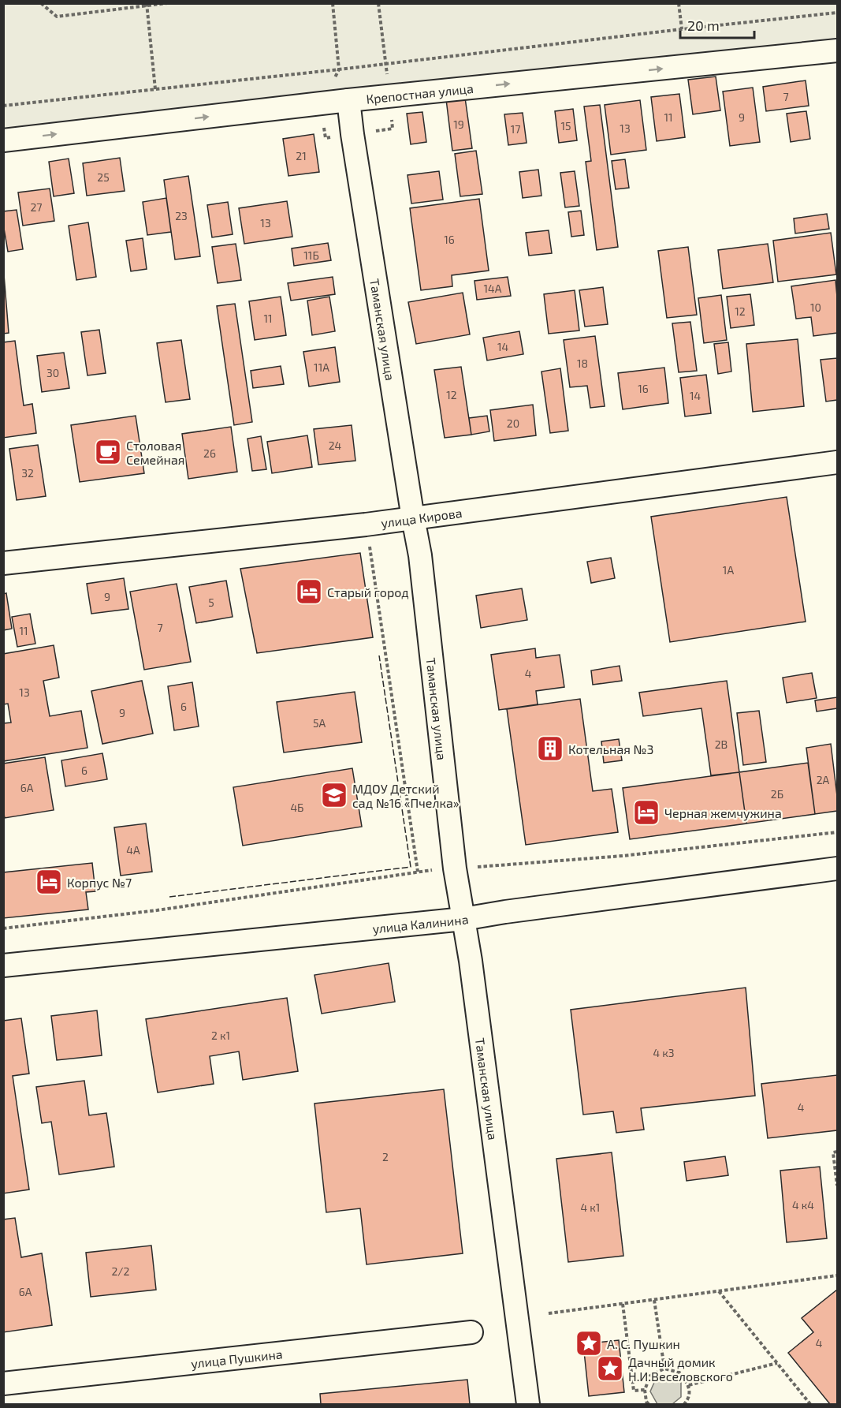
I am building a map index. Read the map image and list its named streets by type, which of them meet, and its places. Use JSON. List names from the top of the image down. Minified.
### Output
{"streets":{"street":["Крепостная улица","Таманская улица","улица Кирова","улица Калинина","улица Пушкина"]},"crossings":[["Крепостная улица","Таманская улица"],["Таманская улица","улица Кирова"],["Таманская улица","улица Калинина"]],"one_way":["Крепостная улица"],"places":{"cafe":["Столовая Семейная"],"hotel":["Старый город","Черная жемчужина","Корпус №7"],"building":["Котельная №3"],"school or university":["МДОУ Детский сад №16 «Пчелка»"],"place":["А. С. Пушкин","Дачный домик Н.И.Веселовского"]},"house_numbers":["7","11","9","19","15","13","17","21","25","27","23","13","16","11Б","14А","10","12","11","14","18","11А","30","16","12","14","20","24","26","32","1А","9","5","7","11","4","13","6","9","5А","2В","6","2А","6А","2Б","4Б","4А","2 к1","4 к3","4","2","4 к4","4 к1","2/2","6А","4"],"scale_bar":"20 m"}
